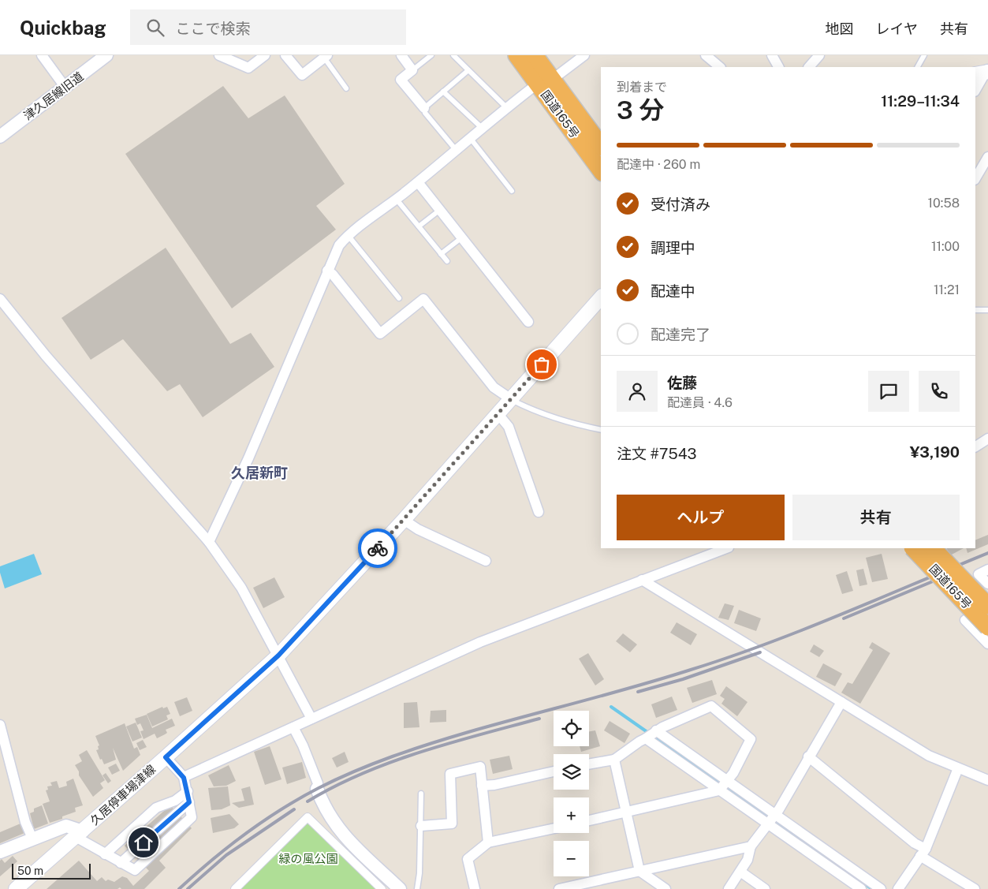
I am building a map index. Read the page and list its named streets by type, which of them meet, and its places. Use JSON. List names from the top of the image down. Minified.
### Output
{"streets":{"highway":["国道165号"],"main road":["久居停車場津線"],"street":["津久居線旧道"]},"districts":["久居新町"],"parks":["緑の風公園"],"scale_bar":"50 m","page":{"header":"Quickbag","search":"ここで検索","nav":["地図","レイヤ","共有"],"heading":["3 分","到着まで","11:29–11:34"],"panel":["佐藤","配達員 · 4.6","注文 #7543","¥3,190"],"bar":"配達中 · 260 m","list":[["受付済み","10:58"],["調理中","11:00"],["配達中","11:21"],"配達完了"],"buttons":["ヘルプ","共有"],"map_buttons":["+","−"],"scale":"50 m"}}
